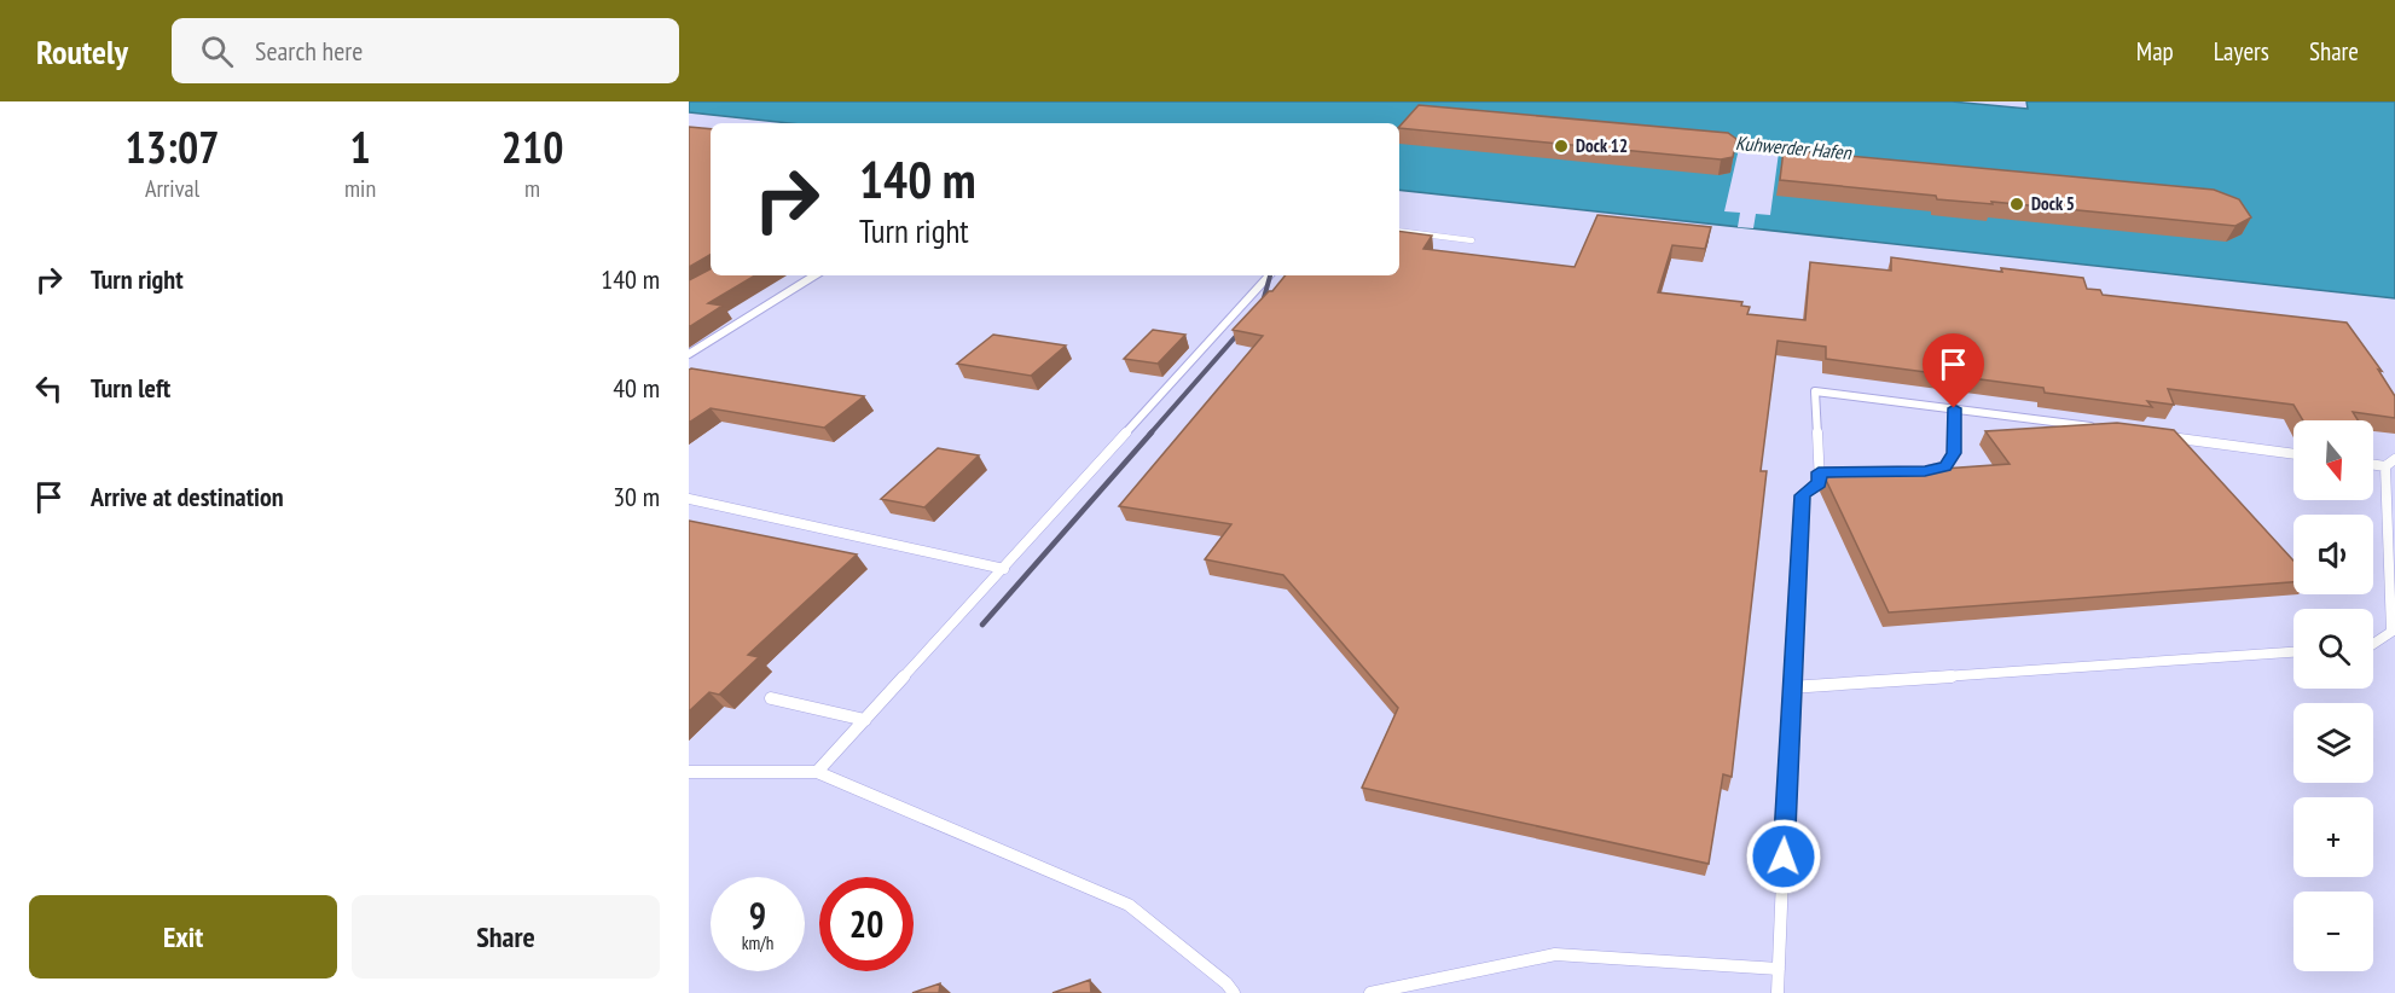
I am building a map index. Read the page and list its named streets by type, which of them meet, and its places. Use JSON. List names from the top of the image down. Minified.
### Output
{"water":["Kuhwerder Hafen"],"places":["Dock 12","Dock 5"],"north":"bottom","page":{"header":"Routely","search":"Search here","nav":["Map","Layers","Share"],"eta":["13:07","Arrival","1","min","210","m"],"turn":["140 m","Turn right"],"list":[{"name":"Turn right","value":"140 m"},{"name":"Turn left","value":"40 m"},{"name":"Arrive at destination","value":"30 m"}],"map_buttons":["+","−"],"speed":"9 km/h","limit":"20","buttons":["Exit","Share"]}}
